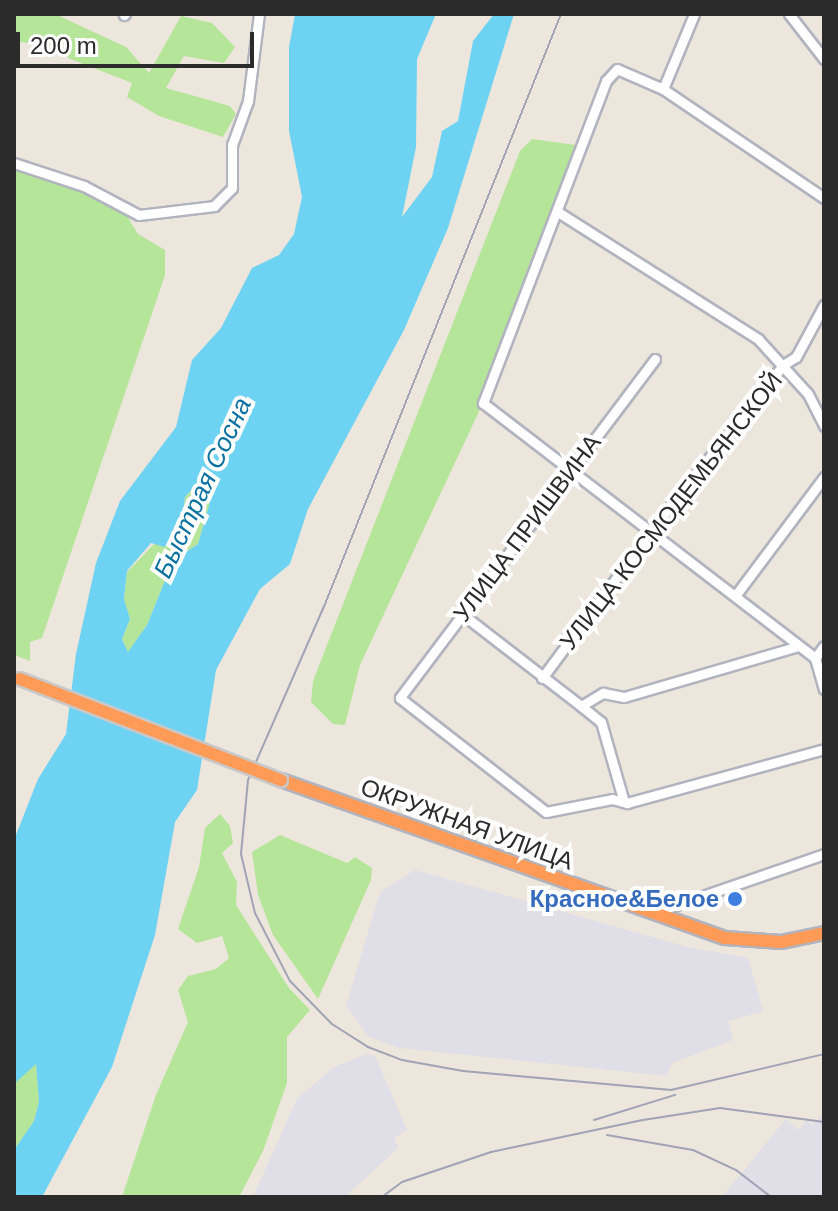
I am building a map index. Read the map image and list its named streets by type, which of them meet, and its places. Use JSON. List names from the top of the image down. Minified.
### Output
{"streets":{"highway":["ОКРУЖНАЯ УЛИЦА"],"street":["УЛИЦА КОСМОДЕМЬЯНСКОЙ","УЛИЦА ПРИШВИНА"]},"water":["Быстрая Сосна"],"places":["Красное&Белое"],"scale_bar":"200 m"}
